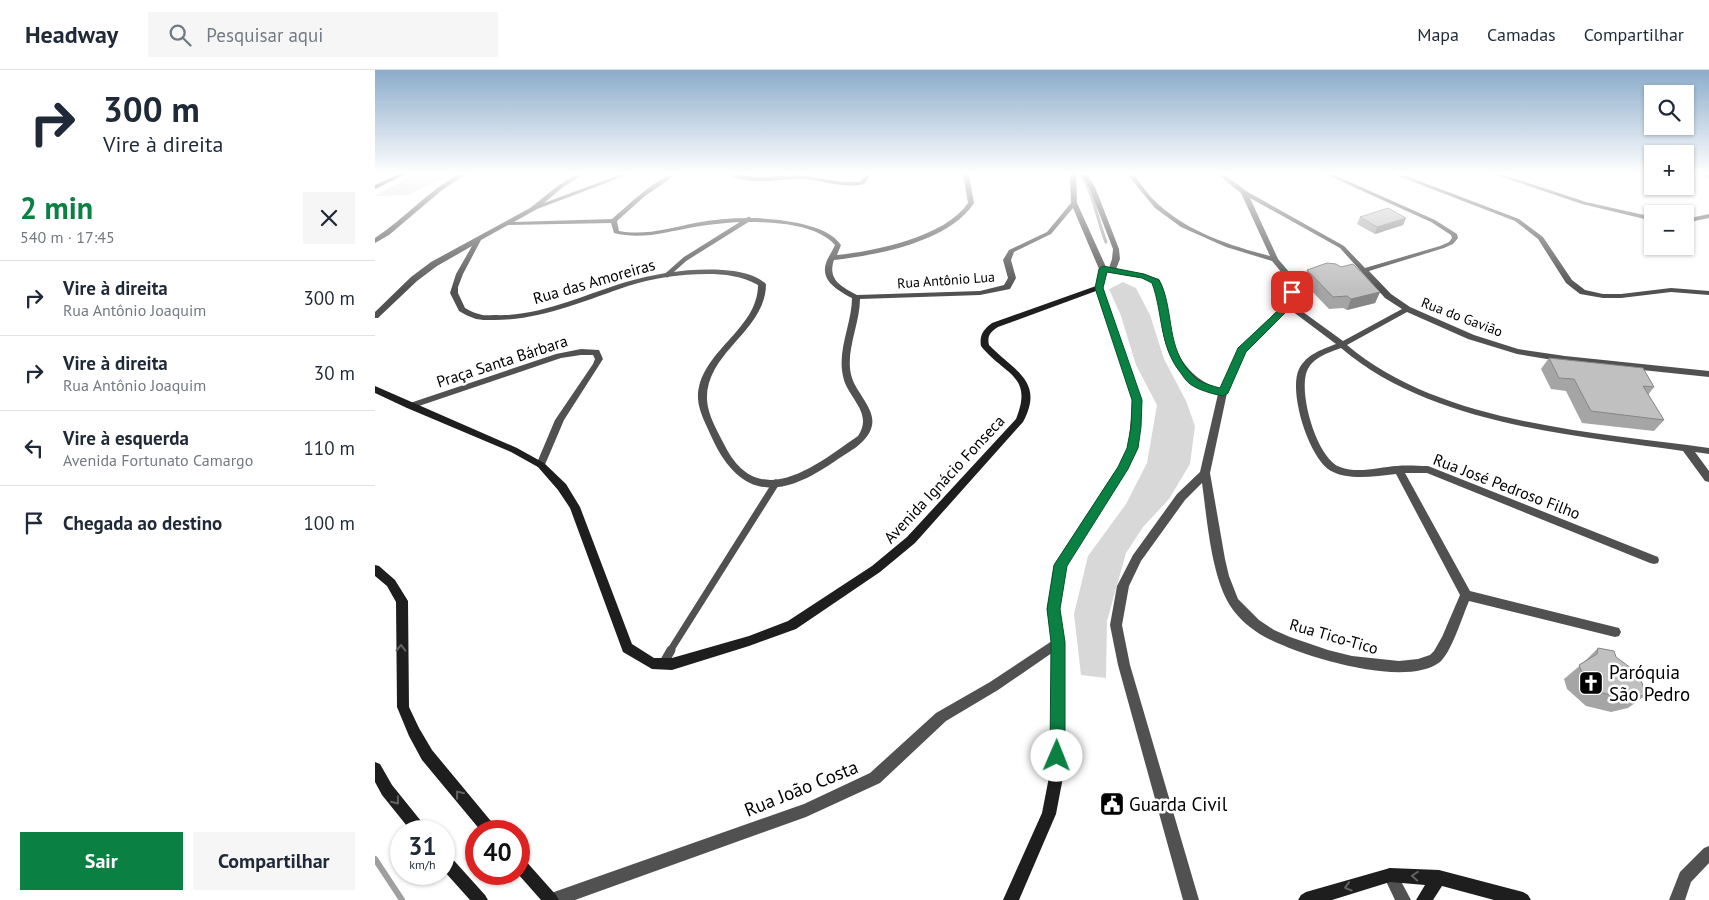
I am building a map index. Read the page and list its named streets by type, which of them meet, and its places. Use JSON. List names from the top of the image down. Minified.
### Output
{"streets":{"street":["Rua Antônio Lua","Rua das Amoreiras","Rua do Gavião","Praça Santa Bárbara","Avenida Ignácio Fonseca","Rua José Pedroso Filho","Rua Tico-Tico","Rua João Costa"]},"crossings":[["Rua Antônio Lua","Rua das Amoreiras"],["Rua do Gavião","Rua José Pedroso Filho"]],"places":{"church":["Paróquia São Pedro"],"public building":["Guarda Civil"]},"page":{"header":"Headway","search":"Pesquisar aqui","nav":["Mapa","Camadas","Compartilhar"],"turn":["300 m","Vire à direita"],"map_buttons":["+","−"],"heading":["2 min","540 m · 17:45"],"list":[{"name":"Vire à direita","note":"Rua Antônio Joaquim","value":"300 m"},{"name":"Vire à direita","note":"Rua Antônio Joaquim","value":"30 m"},{"name":"Vire à esquerda","note":"Avenida Fortunato Camargo","value":"110 m"},{"name":"Chegada ao destino","value":"100 m"}],"speed":"31 km/h","limit":"40","buttons":["Sair","Compartilhar"]}}
